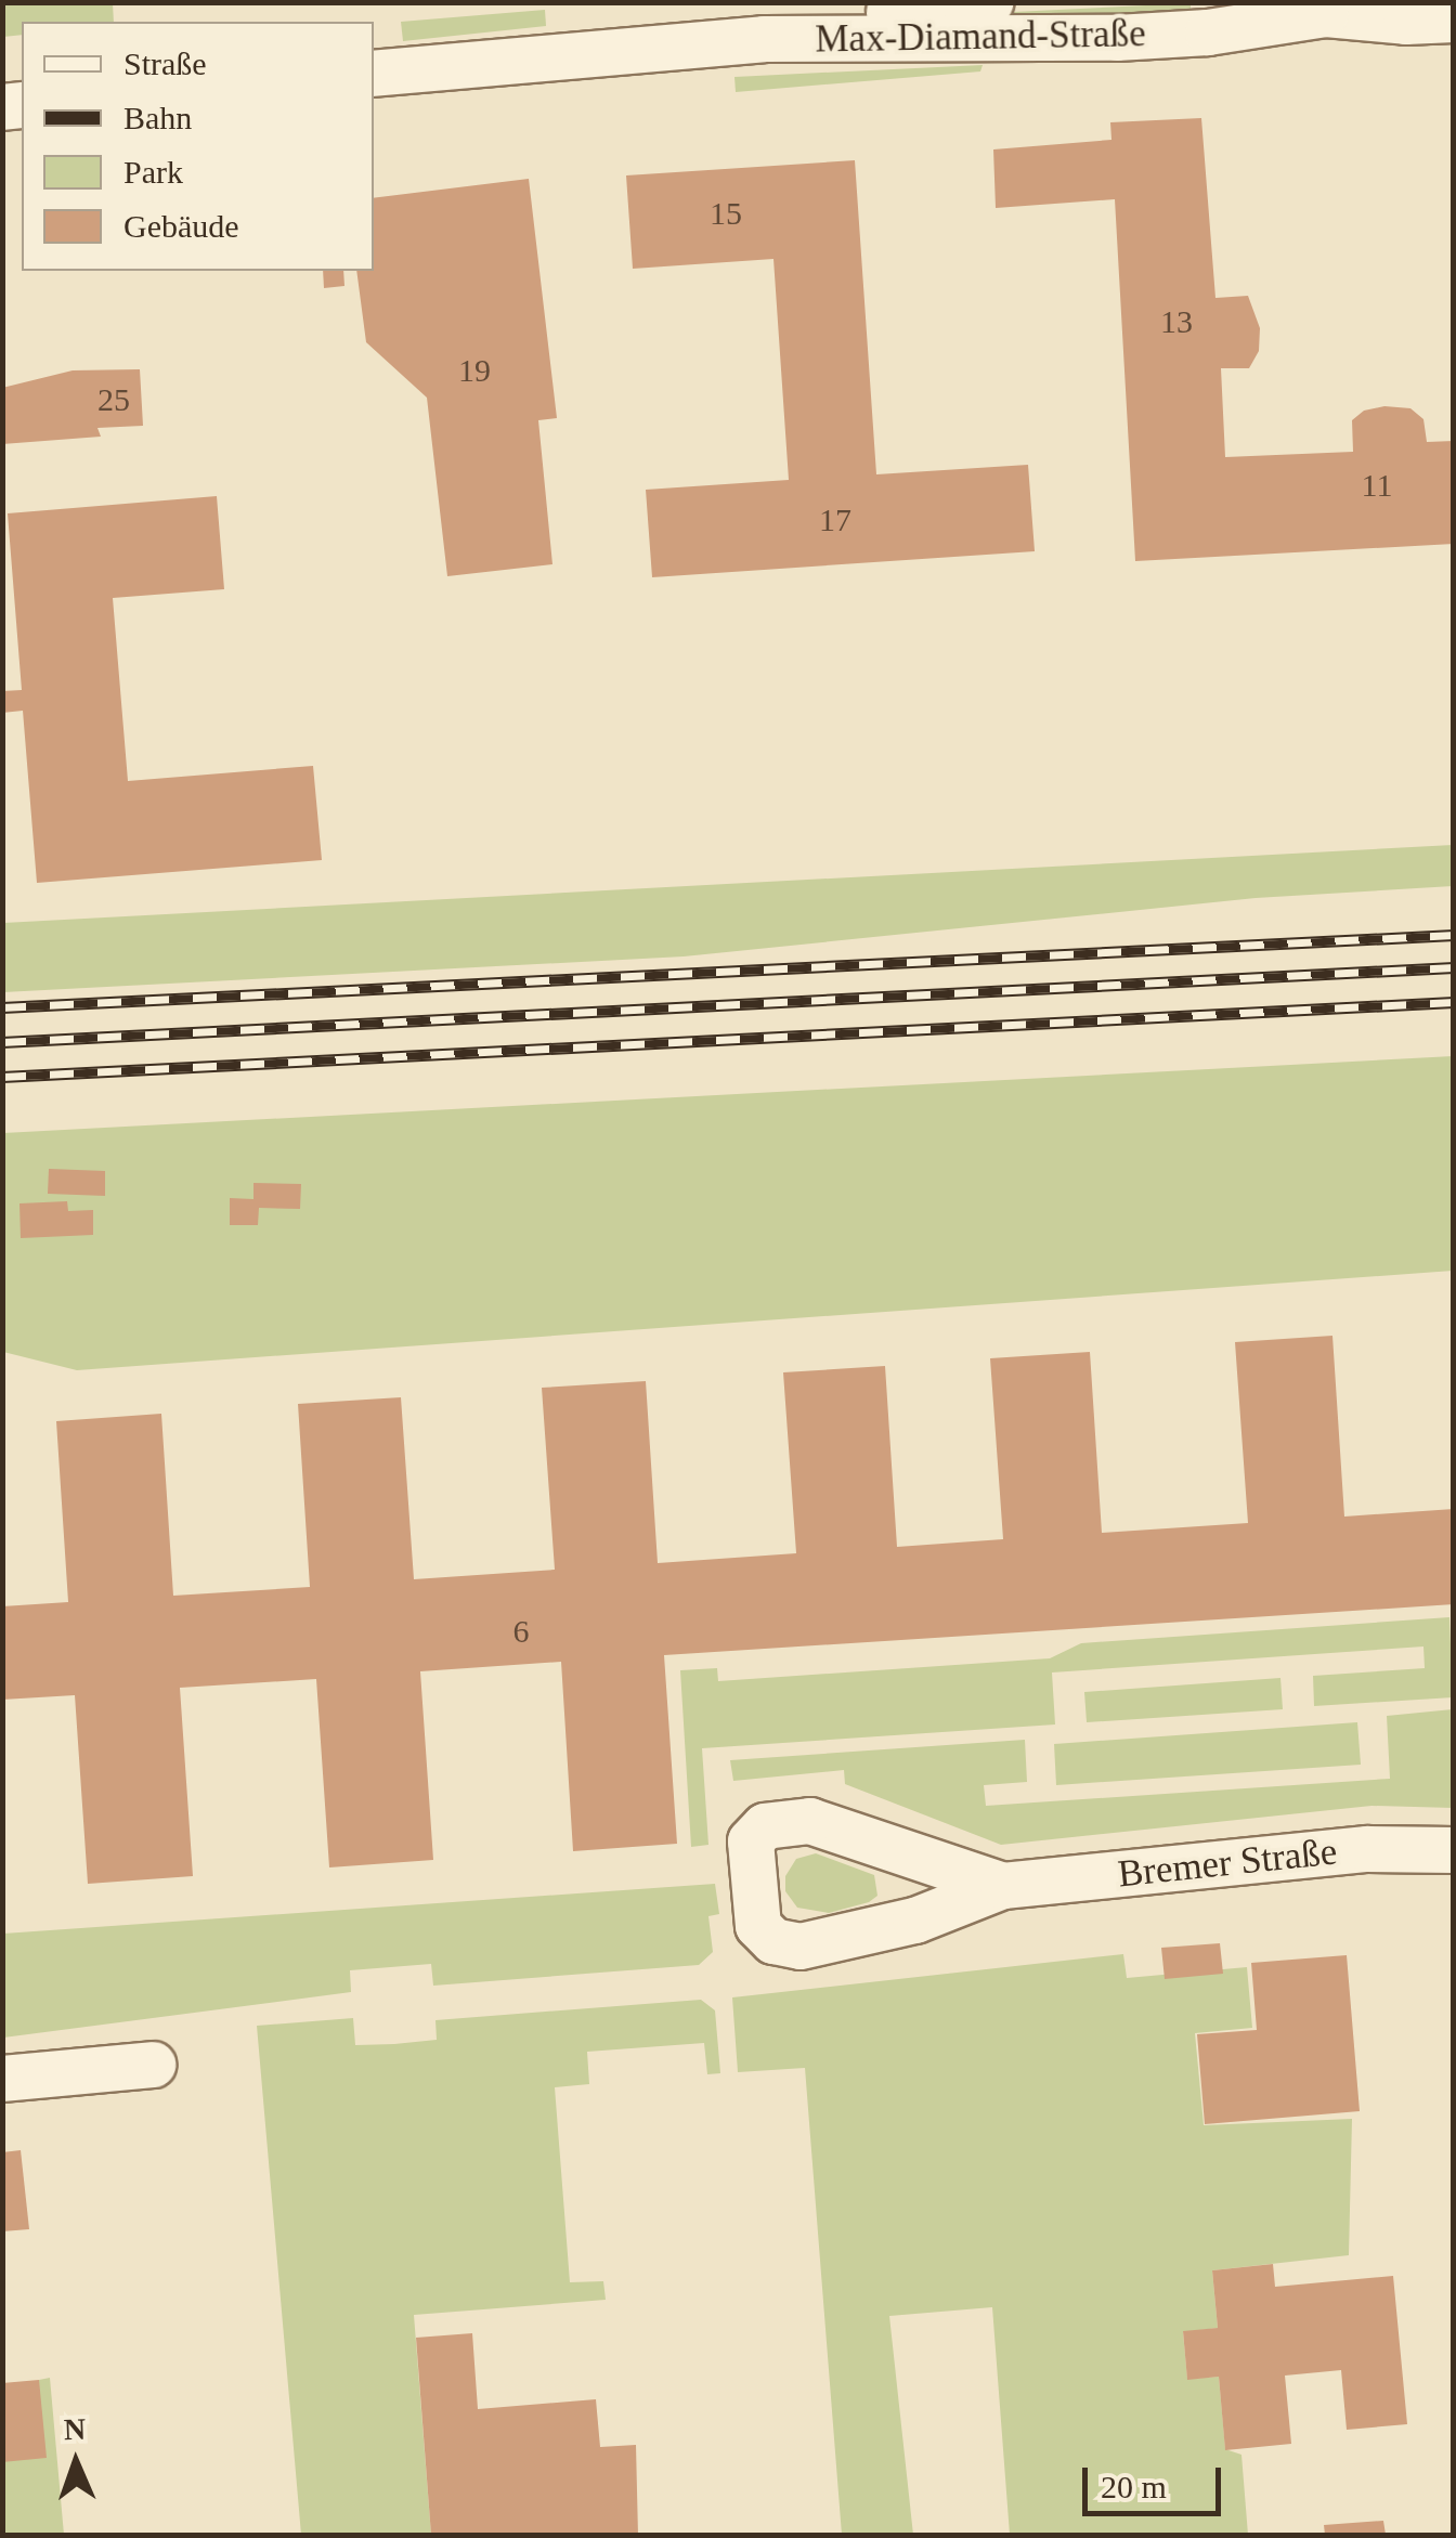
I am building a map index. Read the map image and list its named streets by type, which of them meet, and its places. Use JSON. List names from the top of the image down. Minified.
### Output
{"streets":{"street":["Max-Diamand-Straße","Bremer Straße"]},"house_numbers":["15","13","19","25","11","17","6"],"legend":["Straße","Bahn","Park","Gebäude"],"scale_bar":"20 m","north":"top"}
